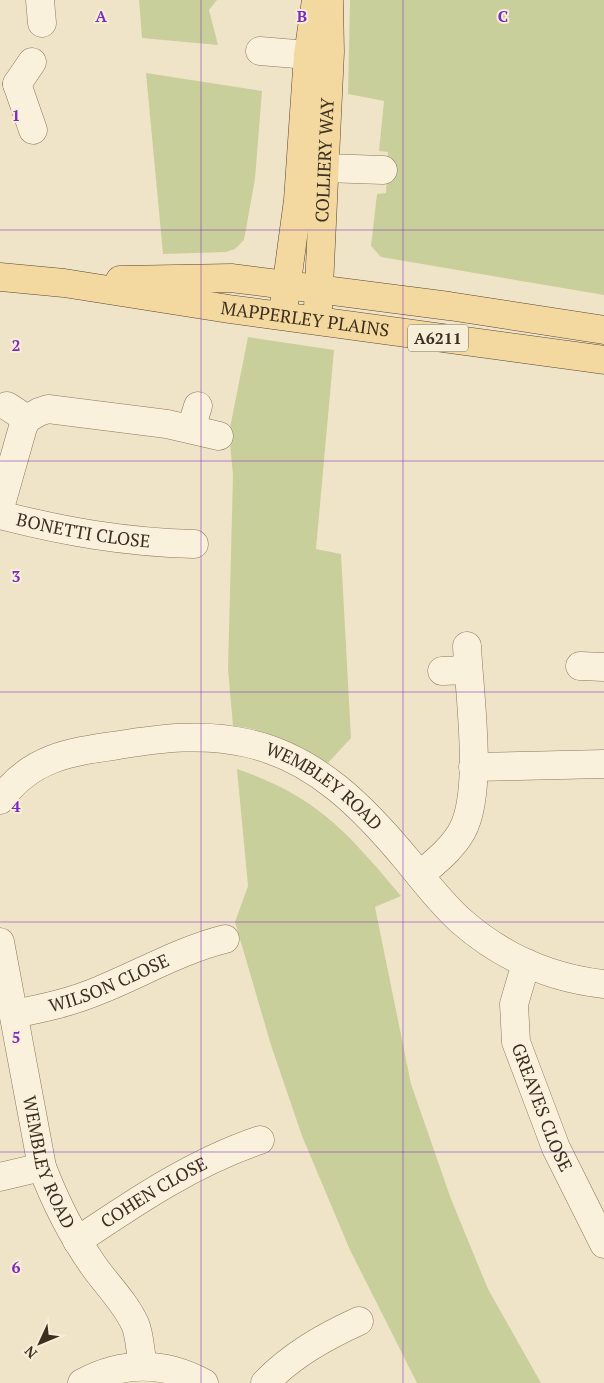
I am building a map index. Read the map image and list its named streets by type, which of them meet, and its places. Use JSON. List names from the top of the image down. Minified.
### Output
{"streets":{"main road":["COLLIERY WAY","MAPPERLEY PLAINS","A6211"],"street":["BONETTI CLOSE","WEMBLEY ROAD","WILSON CLOSE","GREAVES CLOSE","COHEN CLOSE"]},"crossings":[["COLLIERY WAY","MAPPERLEY PLAINS"],["WEMBLEY ROAD","WILSON CLOSE"],["WEMBLEY ROAD","GREAVES CLOSE"],["WEMBLEY ROAD","COHEN CLOSE"]],"north":"bottom left","grid":{"columns":["A","B","C"],"rows":["1","2","3","4","5","6"]}}
